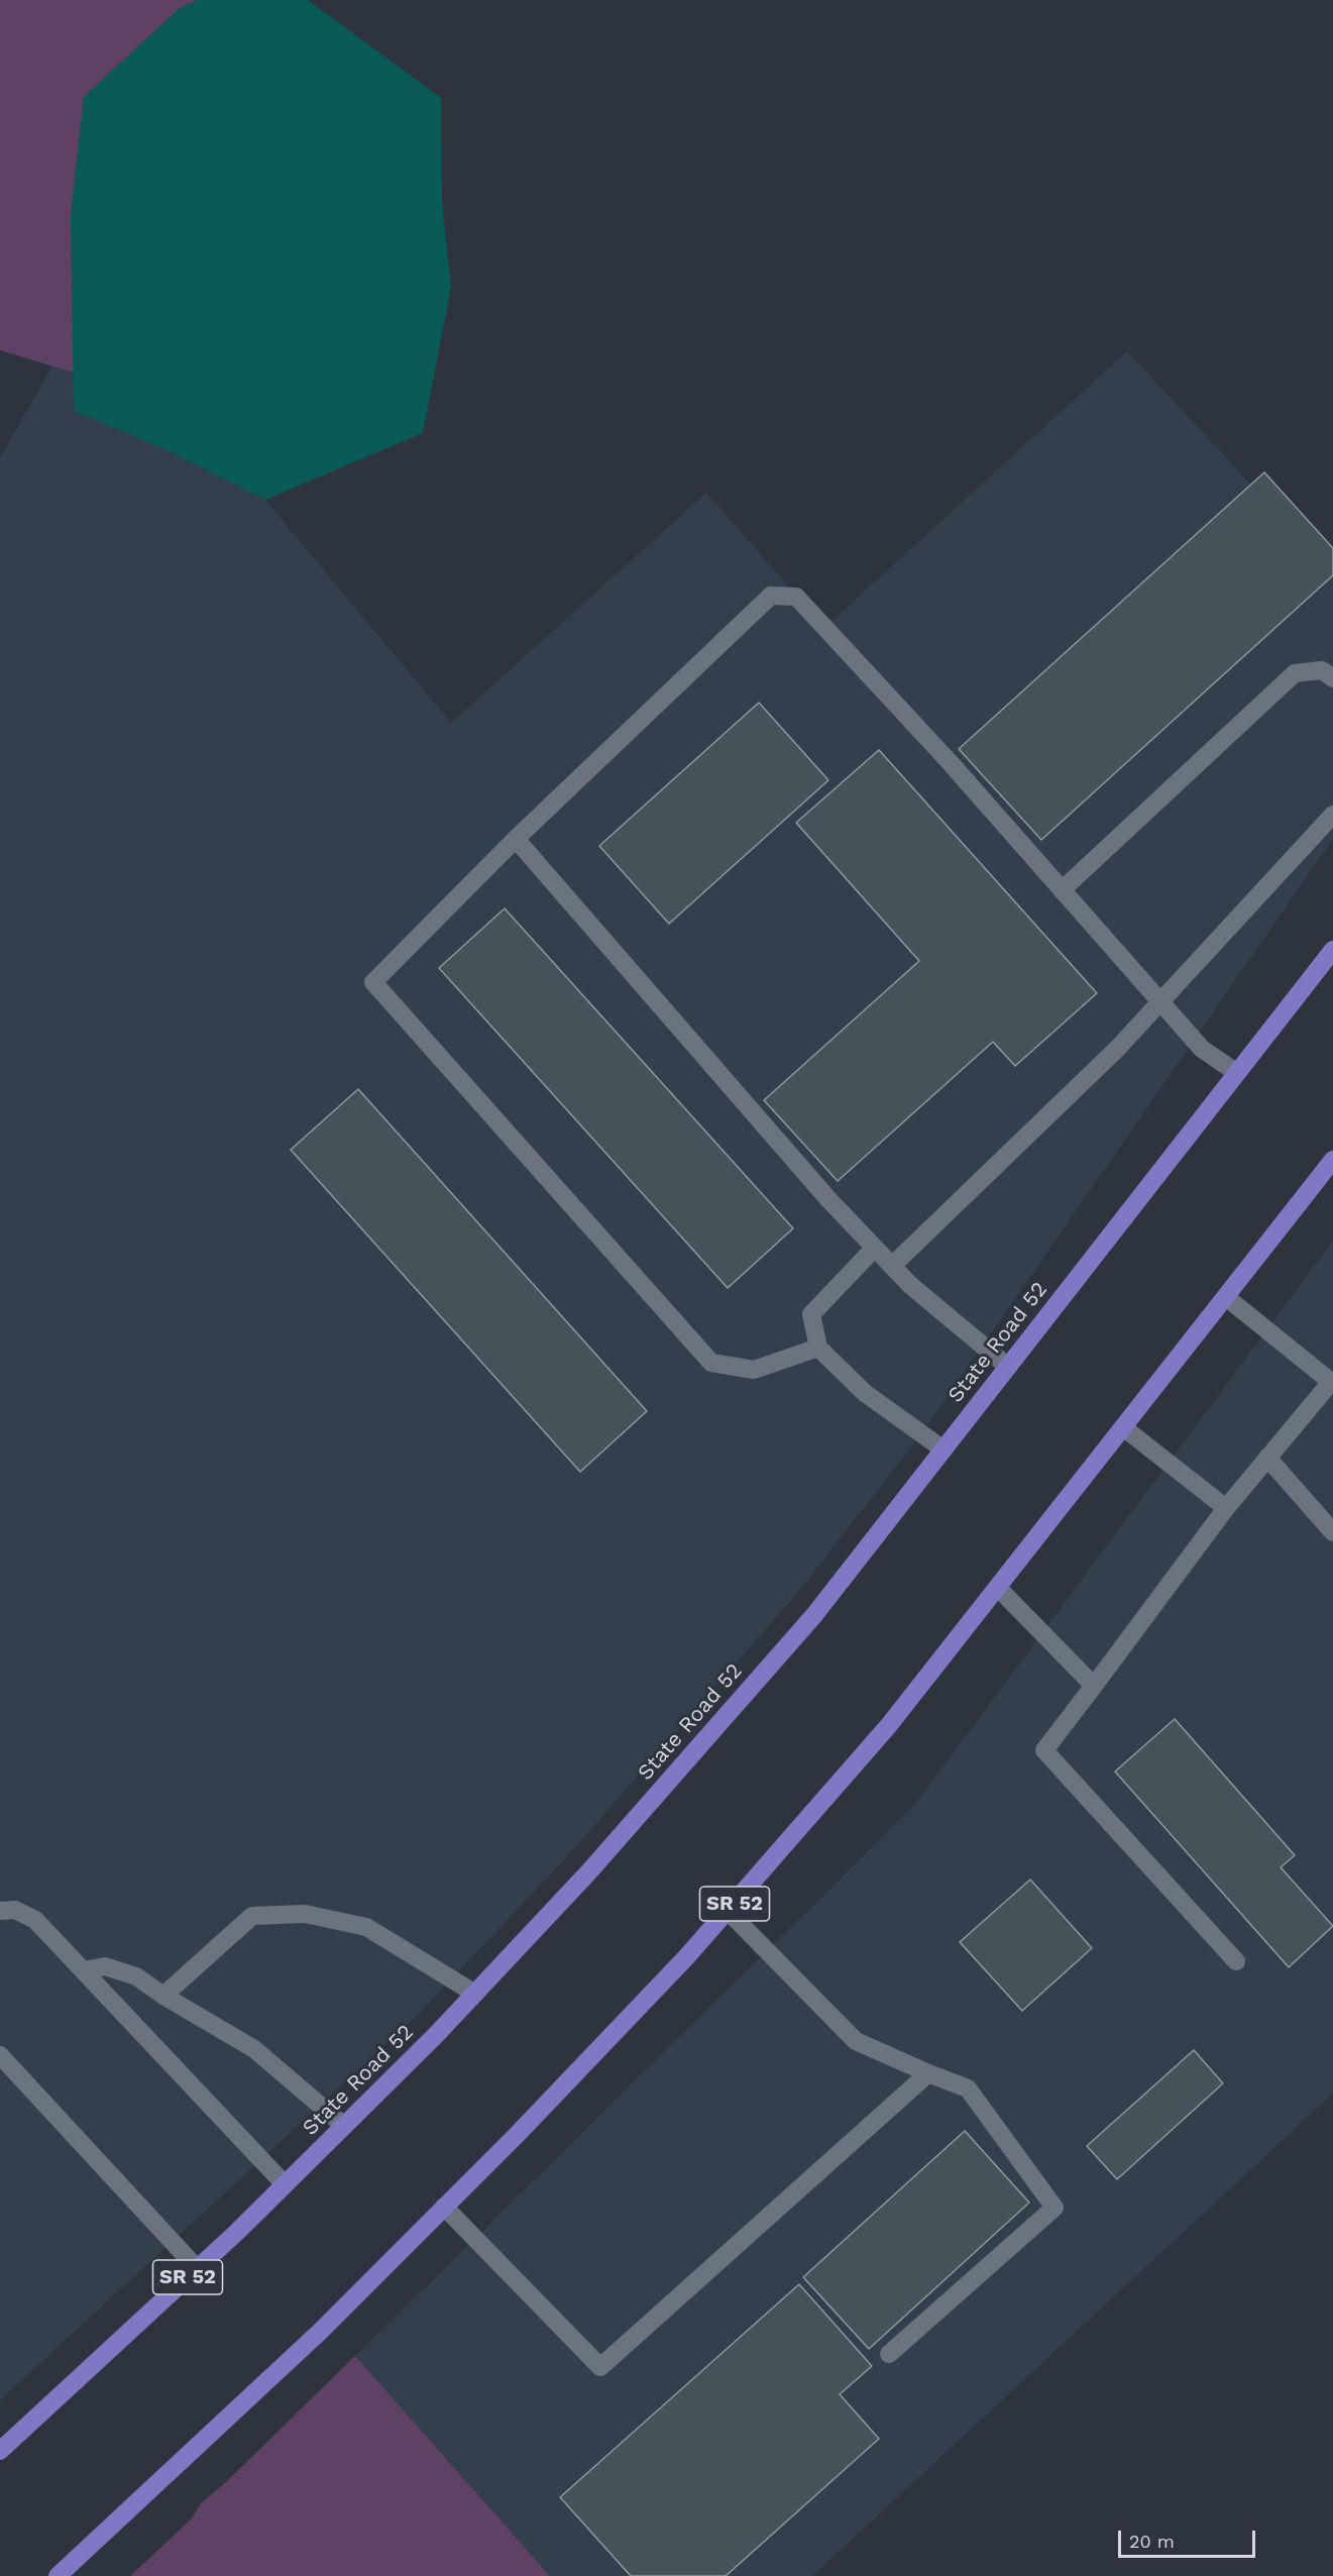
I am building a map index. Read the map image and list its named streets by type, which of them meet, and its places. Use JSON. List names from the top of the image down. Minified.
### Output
{"streets":{"main road":["State Road 52","SR 52"]},"scale_bar":"20 m"}
